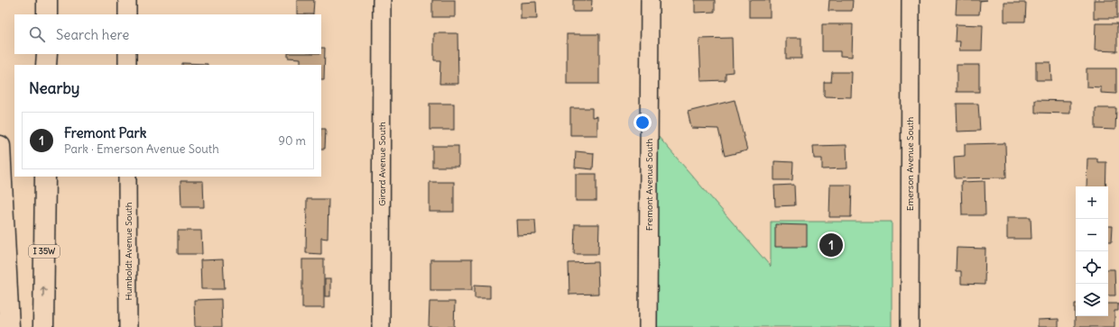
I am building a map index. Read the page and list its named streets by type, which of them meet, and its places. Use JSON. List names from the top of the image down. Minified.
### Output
{"streets":{"highway":["I 35W"],"street":["Girard Avenue South","Emerson Avenue South","Fremont Avenue South","Humboldt Avenue South"]},"page":{"search":"Search here","heading":"Nearby","list":[{"mark":"1","name":"Fremont Park","note":"Park · Emerson Avenue South","value":"90 m"}],"map_buttons":["+","−"],"pins":"1"}}
